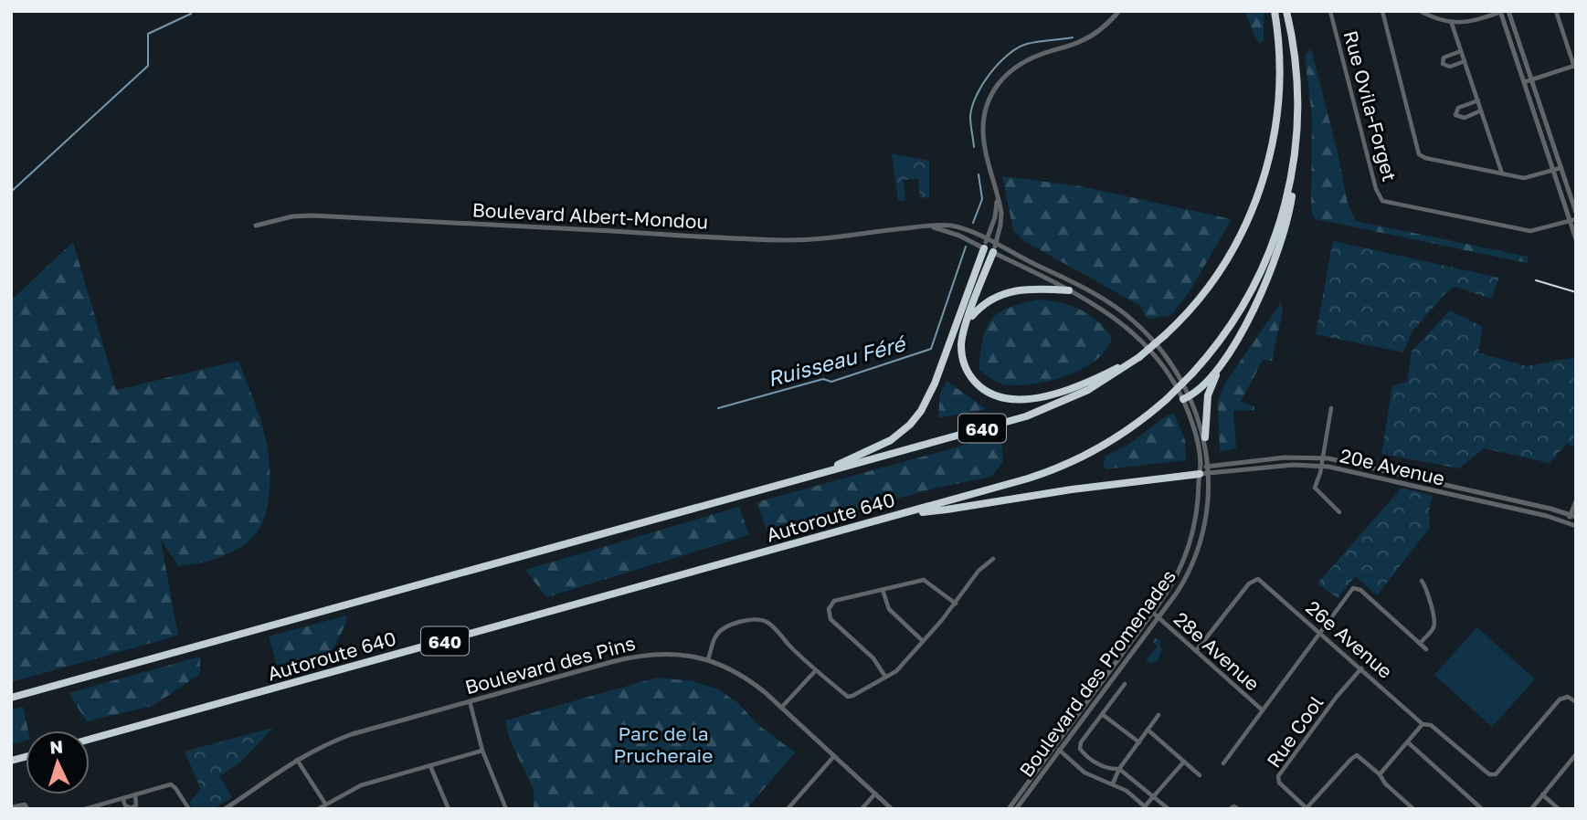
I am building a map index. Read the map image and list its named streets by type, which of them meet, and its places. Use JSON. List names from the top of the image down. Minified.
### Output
{"streets":{"highway":["640","Autoroute 640"],"street":["Rue Ovila-Forget","Boulevard Albert-Mondou","20e Avenue","26e Avenue","28e Avenue","Boulevard des Pins","Boulevard des Promenades","Rue Cool"]},"crossings":[["Boulevard Albert-Mondou","Boulevard des Promenades"],["20e Avenue","Boulevard des Promenades"],["26e Avenue","28e Avenue"],["26e Avenue","Rue Cool"],["28e Avenue","Boulevard des Promenades"]],"water":["Ruisseau Féré"],"parks":["Parc de la Prucheraie"],"north":"top"}
